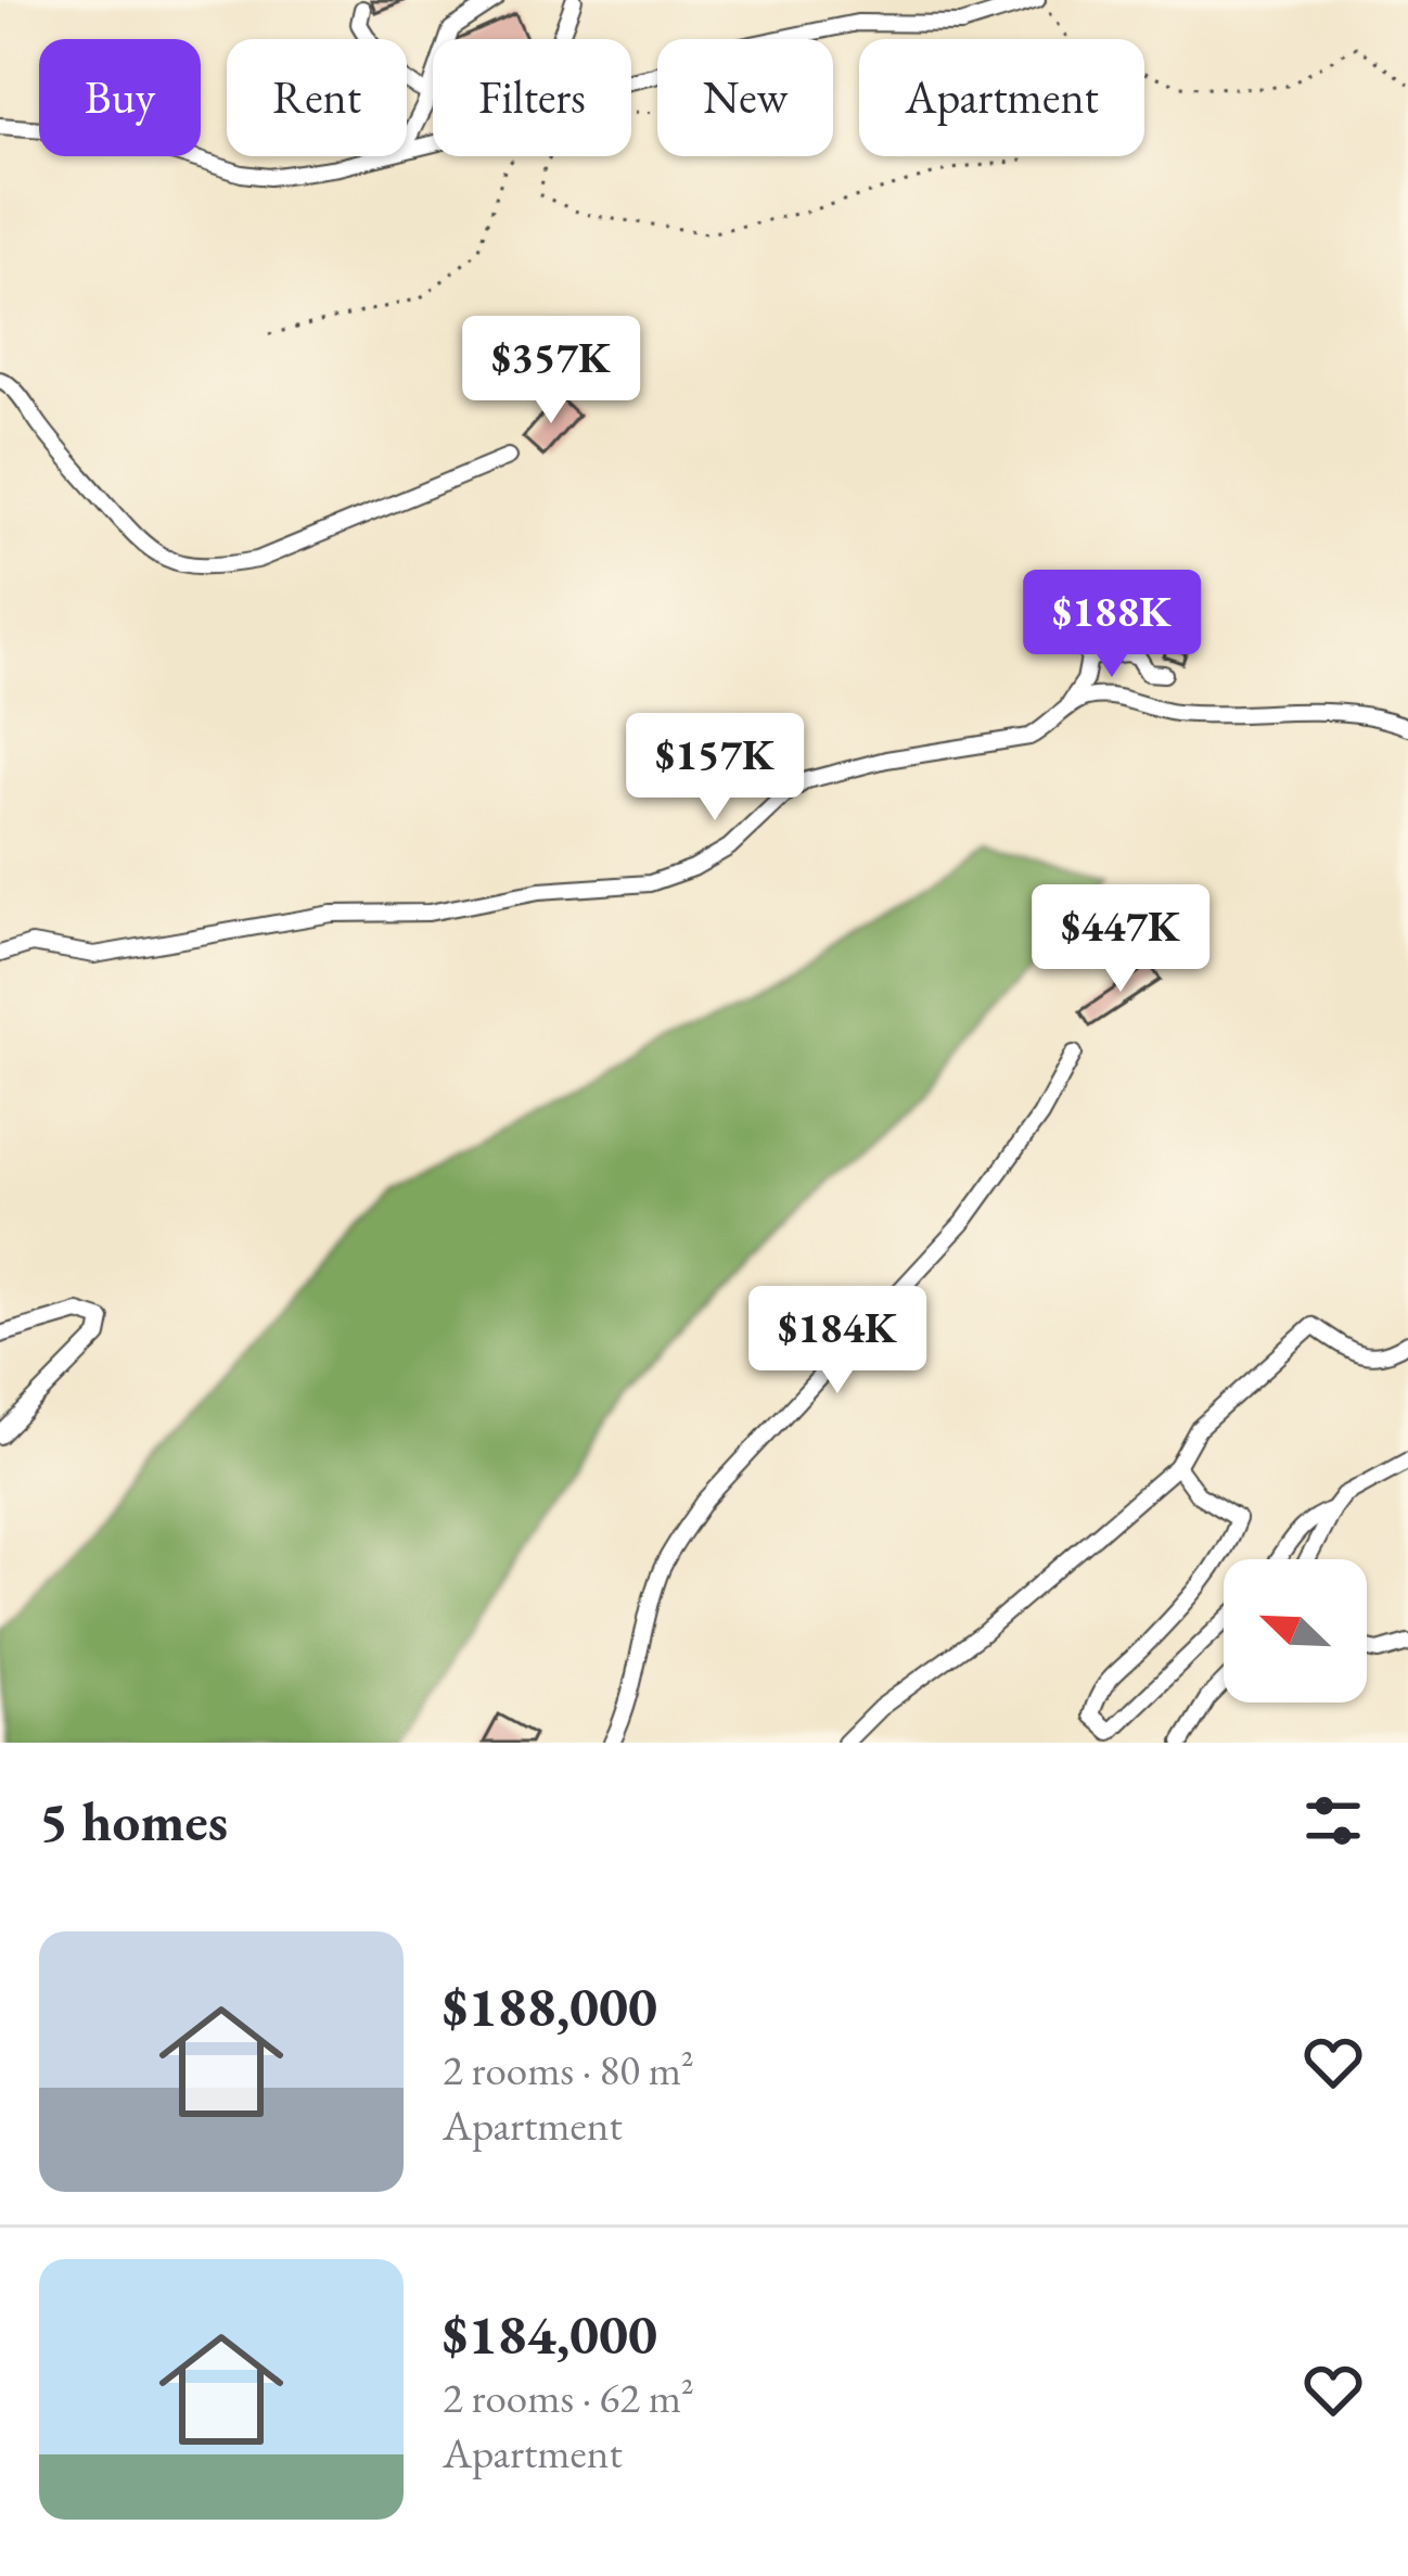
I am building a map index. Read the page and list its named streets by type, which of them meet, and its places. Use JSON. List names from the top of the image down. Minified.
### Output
{"north":"top left","page":{"chip":["Buy","Rent","Filters","New","Apartment"],"price":["$357K","$188K","$157K","$447K","$184K"],"heading":"5 homes","list":[{"name":"$188,000","note":"2 rooms · 80 m² · Apartment"},{"name":"$184,000","note":"2 rooms · 62 m² · Apartment"}]}}
